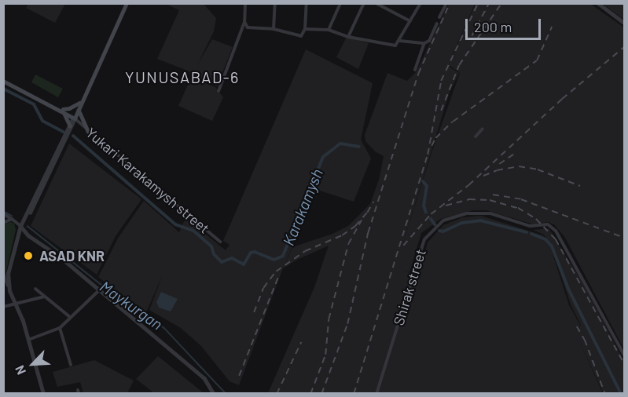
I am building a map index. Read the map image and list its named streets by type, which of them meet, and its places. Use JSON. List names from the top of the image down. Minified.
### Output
{"streets":{"main road":["Yukari Karakamysh street"],"street":["Shirak street"]},"districts":["YUNUSABAD-6"],"water":["Karakamysh","Maykurgan"],"places":["ASAD KNR"],"scale_bar":"200 m","north":"bottom left"}
